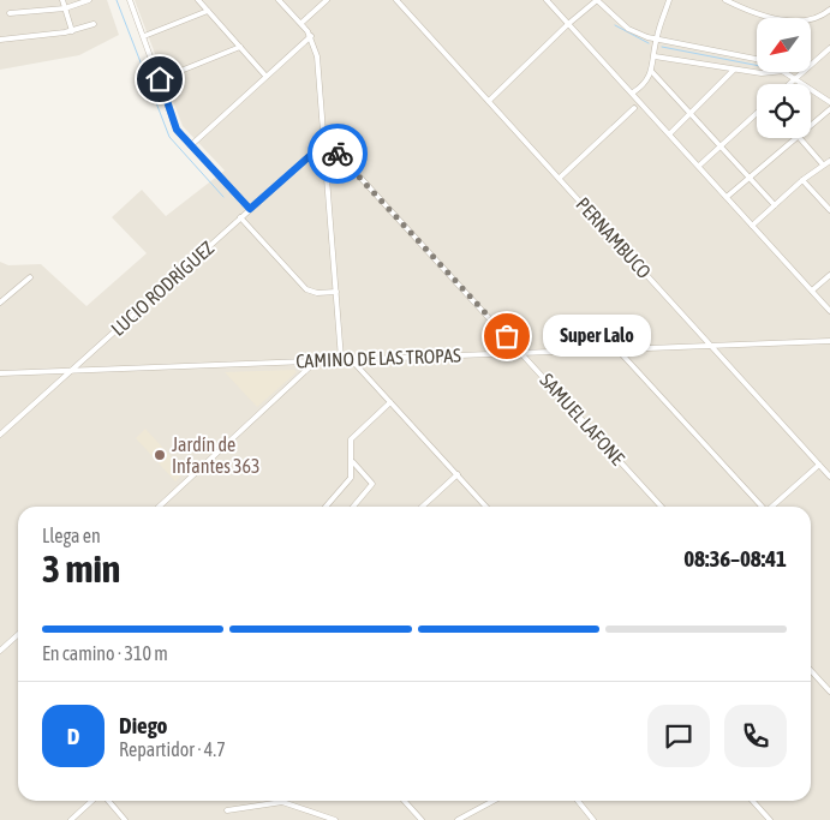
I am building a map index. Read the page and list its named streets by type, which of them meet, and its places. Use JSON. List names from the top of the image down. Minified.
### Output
{"streets":{"street":["PERNAMBUCO","LUCIO RODRÍGUEZ","CAMINO DE LAS TROPAS","SAMUEL LAFONE"]},"crossings":[["PERNAMBUCO","CAMINO DE LAS TROPAS"],["LUCIO RODRÍGUEZ","CAMINO DE LAS TROPAS"],["LUCIO RODRÍGUEZ","SAMUEL LAFONE"],["CAMINO DE LAS TROPAS","SAMUEL LAFONE"]],"places":["Super Lalo","Jardín de Infantes 363"],"north":"bottom left","page":{"bubble":"Super Lalo","heading":["3 min","Llega en","08:36–08:41"],"panel":["Diego","Repartidor · 4.7"],"bar":"En camino · 310 m","round":"D"}}
